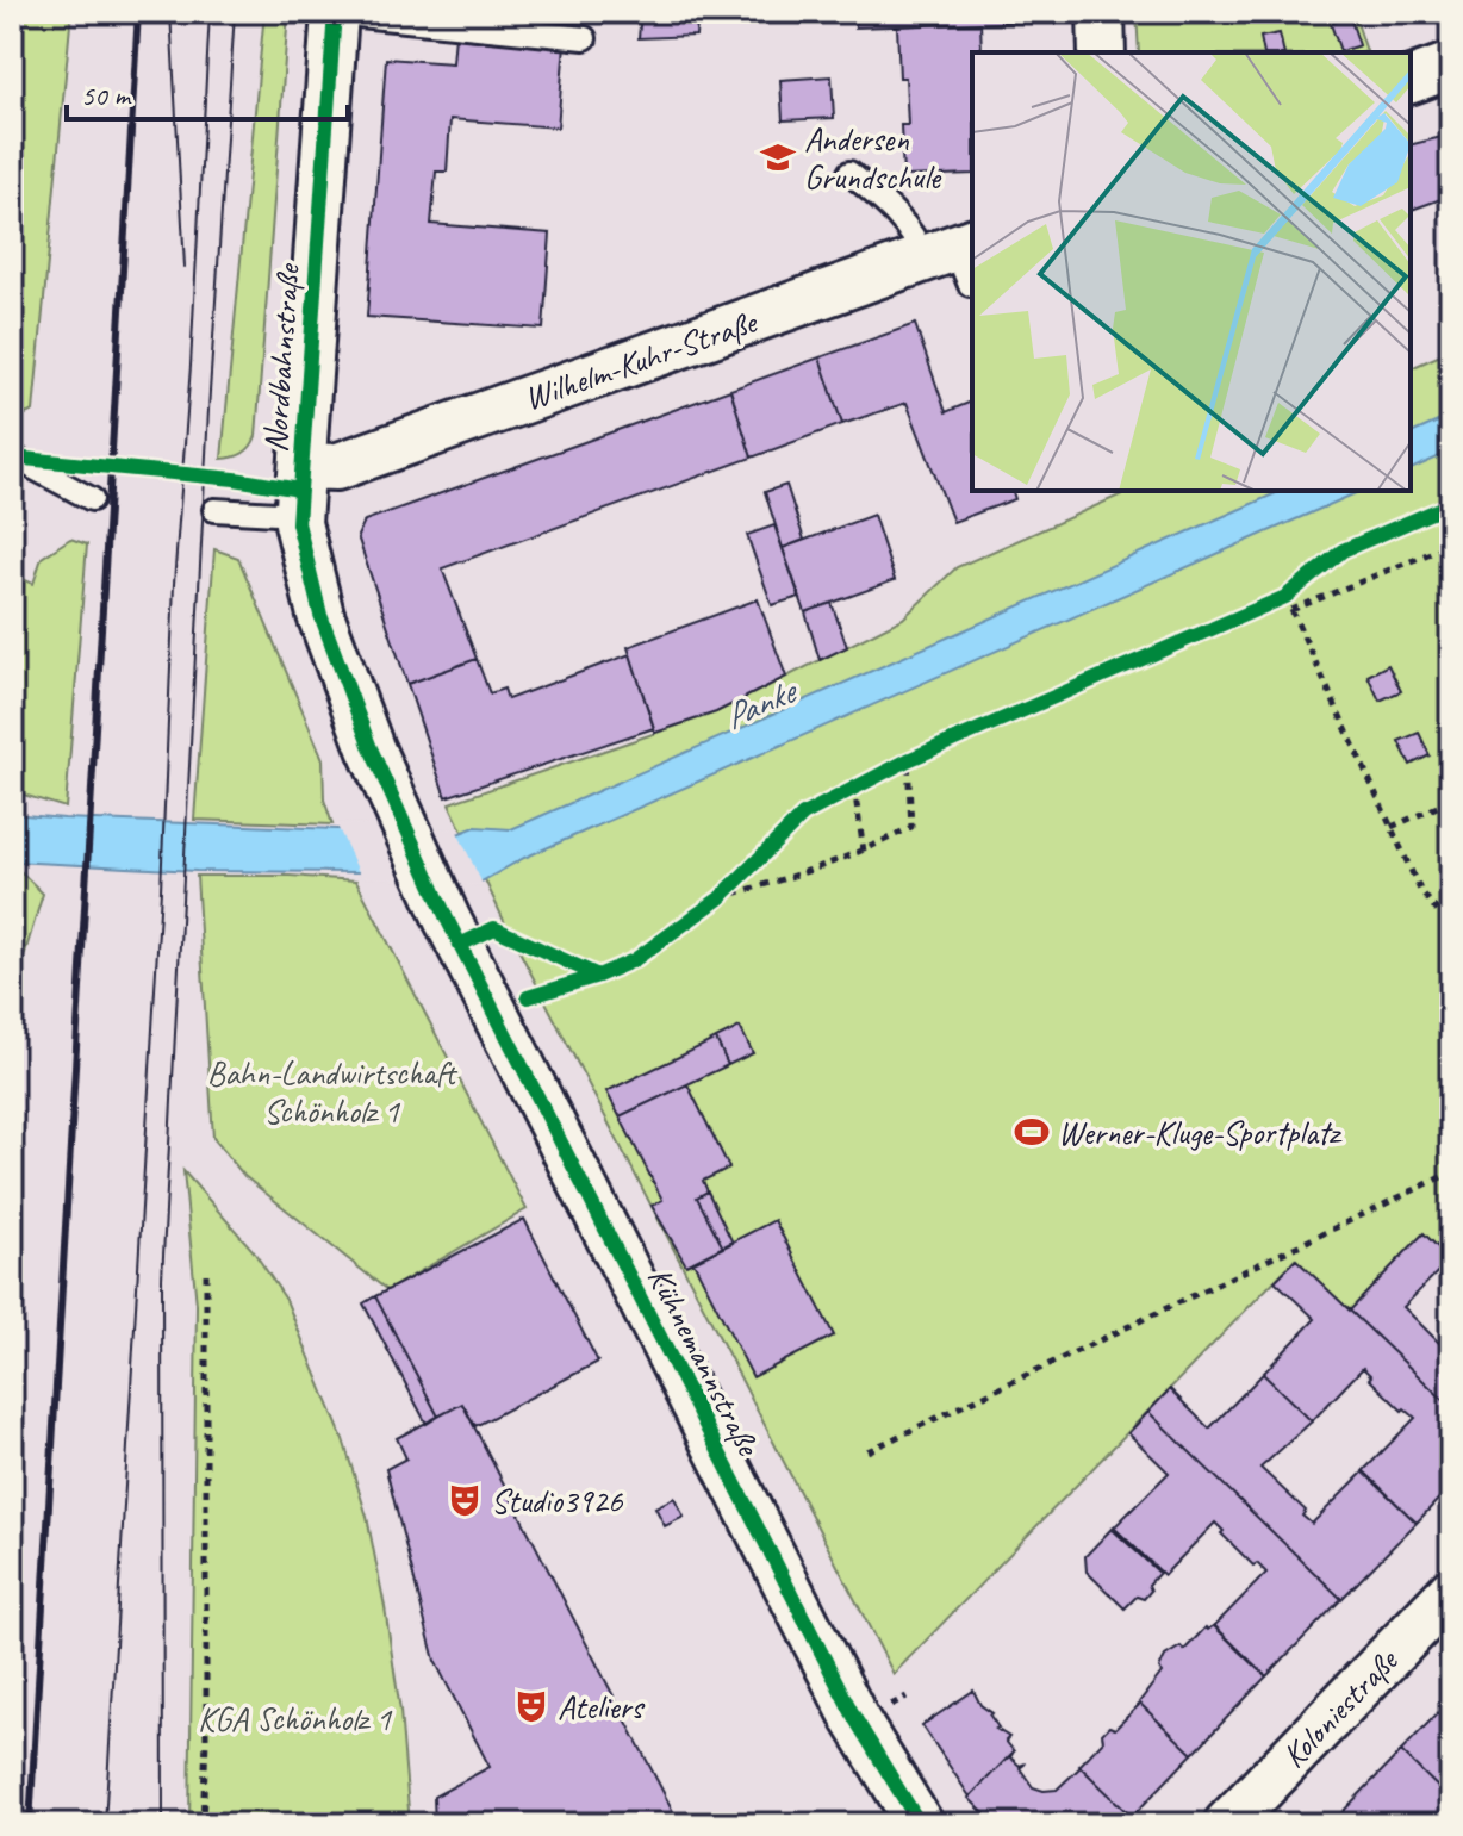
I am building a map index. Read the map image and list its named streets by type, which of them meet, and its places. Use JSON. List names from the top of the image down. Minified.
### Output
{"streets":{"street":["Nordbahnstraße","Wilhelm-Kuhr-Straße","Kühnemannstraße","Koloniestraße"]},"crossings":[["Nordbahnstraße","Wilhelm-Kuhr-Straße"],["Nordbahnstraße","Kühnemannstraße"]],"water":["Panke"],"parks":["Bahn-Landwirtschaft Schönholz 1","KGA Schönholz 1"],"places":{"school or university":["Andersen Grundschule"],"sports":["Werner-Kluge-Sportplatz"],"theatre":["Studio3926","Ateliers"]},"scale_bar":"50 m"}
